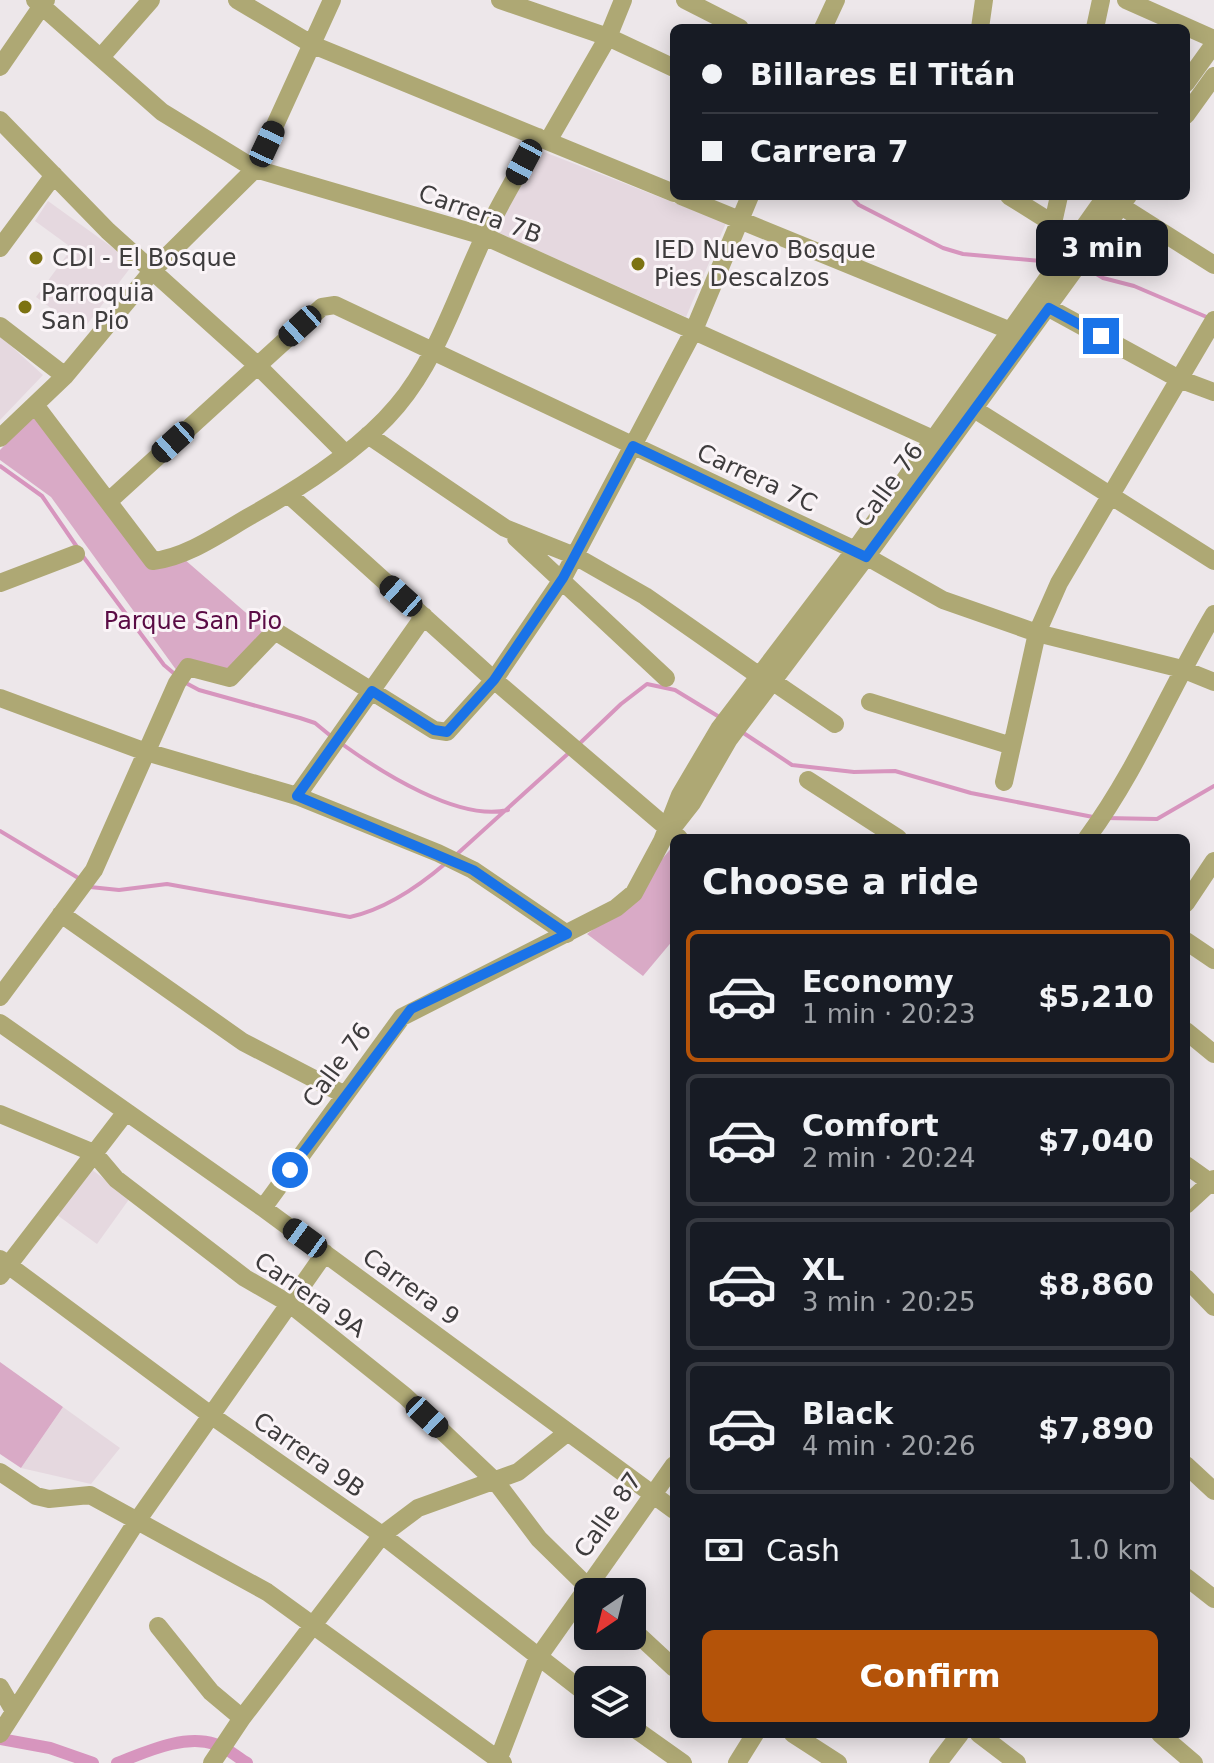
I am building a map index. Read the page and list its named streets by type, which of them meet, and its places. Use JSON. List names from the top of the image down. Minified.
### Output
{"streets":{"street":["Carrera 7B","Carrera 7C","Calle 76","Carrera 9","Carrera 9A","Carrera 9B","Calle 87"]},"crossings":[["Carrera 7B","Calle 76"],["Carrera 7C","Calle 76"],["Calle 76","Carrera 9"],["Carrera 9","Calle 87"],["Carrera 9B","Calle 87"]],"parks":["Parque San Pio"],"places":["CDI - El Bosque","IED Nuevo Bosque Pies Descalzos","Parroquia San Pio"],"north":"bottom left","page":{"banner":["Billares El Titán","Carrera 7"],"bubble":"3 min","heading":"Choose a ride","list":[{"name":"Economy","note":"1 min · 20:23","value":"$5,210"},{"name":"Comfort","note":"2 min · 20:24","value":"$7,040"},{"name":"XL","note":"3 min · 20:25","value":"$8,860"},{"name":"Black","note":"4 min · 20:26","value":"$7,890"}],"pay":["Cash","1.0 km"],"buttons":"Confirm"}}
